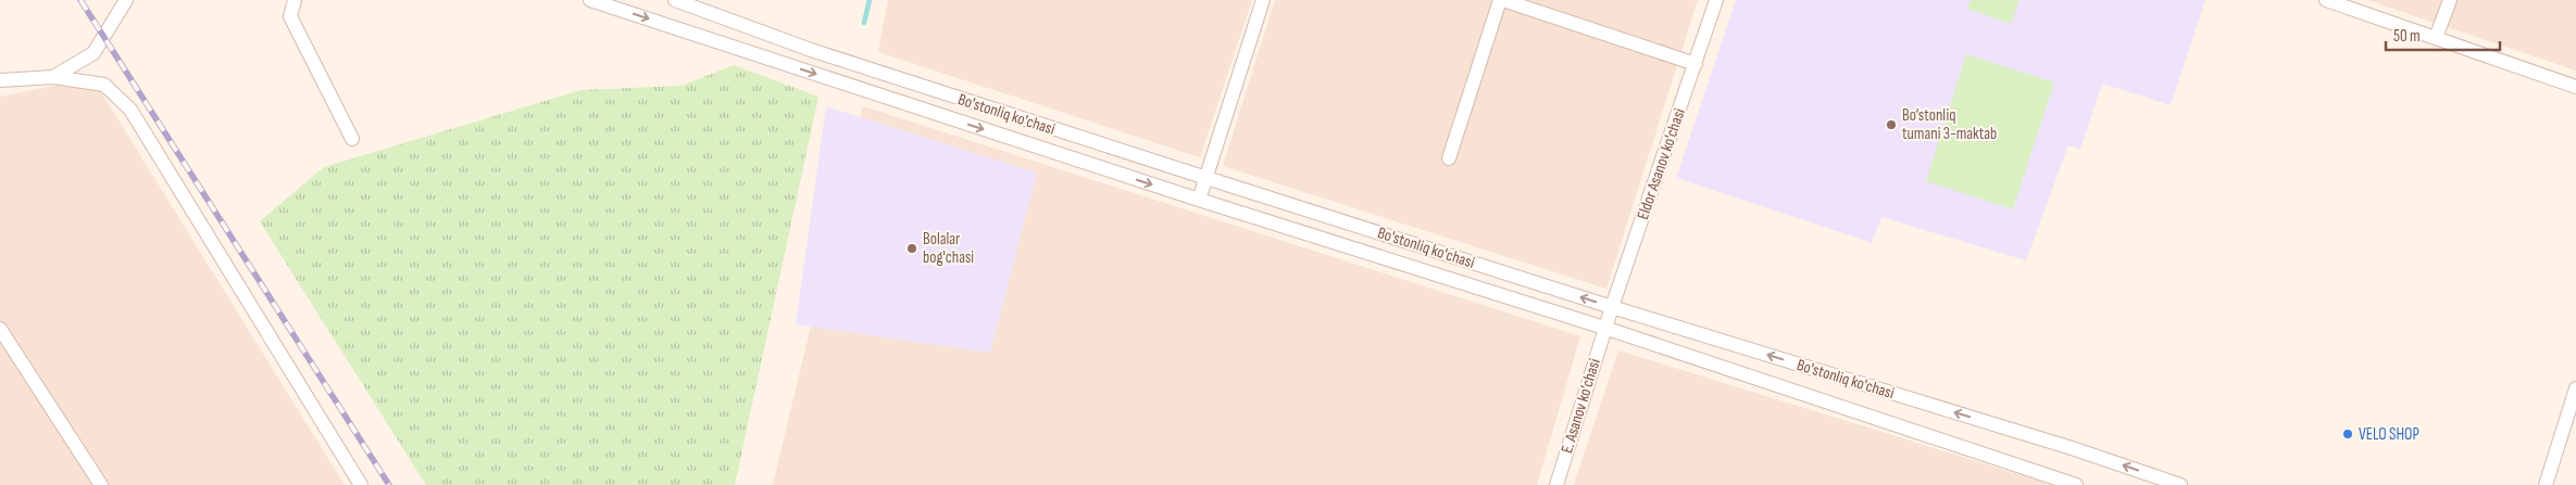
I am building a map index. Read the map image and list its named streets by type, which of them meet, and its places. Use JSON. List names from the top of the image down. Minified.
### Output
{"streets":{"street":["Bo'stonliq ko'chasi","Eldor Asanov ko'chasi","E. Asanov ko'chasi"]},"crossings":[["Bo'stonliq ko'chasi","Eldor Asanov ko'chasi"],["Bo'stonliq ko'chasi","E. Asanov ko'chasi"],["Eldor Asanov ko'chasi","E. Asanov ko'chasi"]],"places":["Bo’stonliq tumani 3-maktab","Bolalar bog'chasi","VELO SHOP"],"scale_bar":"50 m"}
